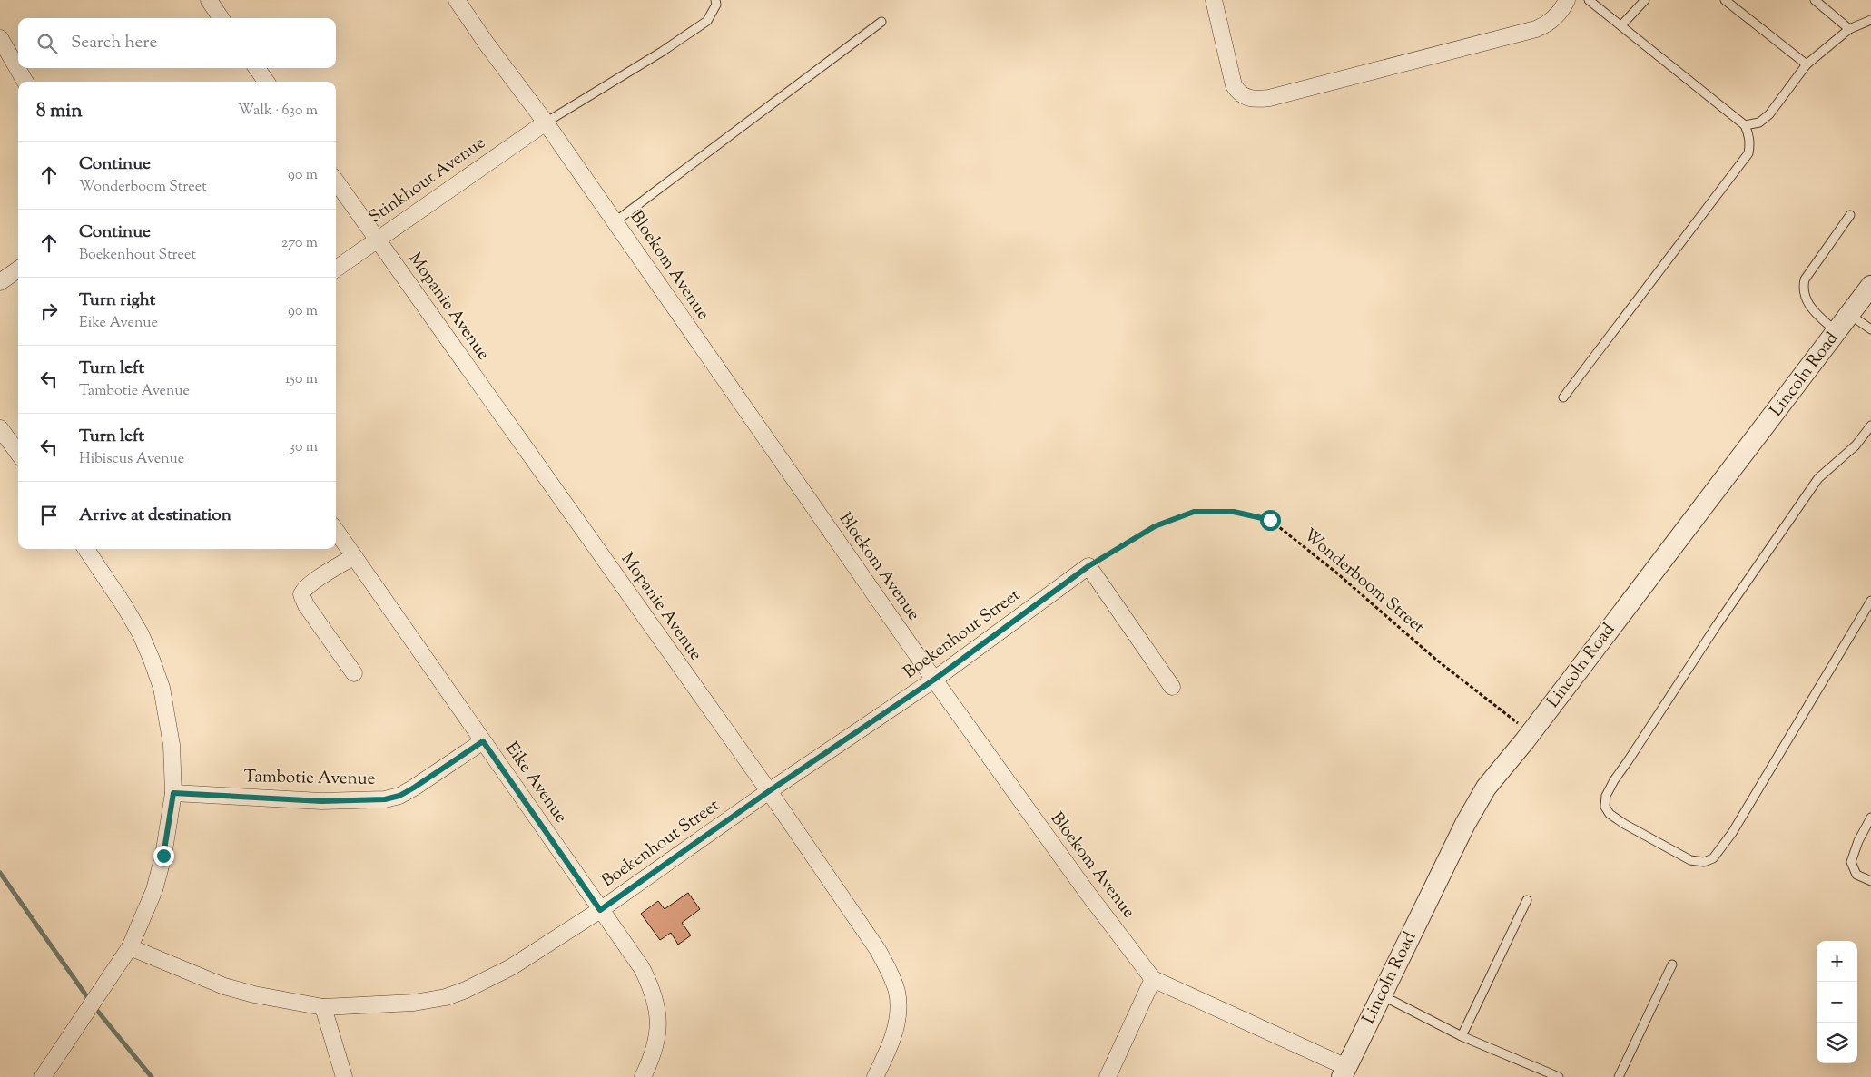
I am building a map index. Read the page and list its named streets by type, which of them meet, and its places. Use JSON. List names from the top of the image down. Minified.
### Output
{"streets":{"street":["Stinkhout Avenue","Bloekom Avenue","Mopanie Avenue","Lincoln Road","Boekenhout Street","Tambotie Avenue","Eike Avenue"],"path":["Wonderboom Street"]},"crossings":[["Stinkhout Avenue","Bloekom Avenue"],["Stinkhout Avenue","Mopanie Avenue"],["Bloekom Avenue","Lincoln Road"],["Bloekom Avenue","Boekenhout Street"],["Mopanie Avenue","Boekenhout Street"],["Lincoln Road","Wonderboom Street"],["Wonderboom Street","Boekenhout Street"],["Boekenhout Street","Eike Avenue"],["Tambotie Avenue","Eike Avenue"]],"page":{"search":"Search here","heading":["8 min","Walk · 630 m"],"list":[["Continue","Wonderboom Street","90 m"],["Continue","Boekenhout Street","270 m"],["Turn right","Eike Avenue","90 m"],["Turn left","Tambotie Avenue","150 m"],["Turn left","Hibiscus Avenue","30 m"],"Arrive at destination"],"map_buttons":["+","−"]}}
